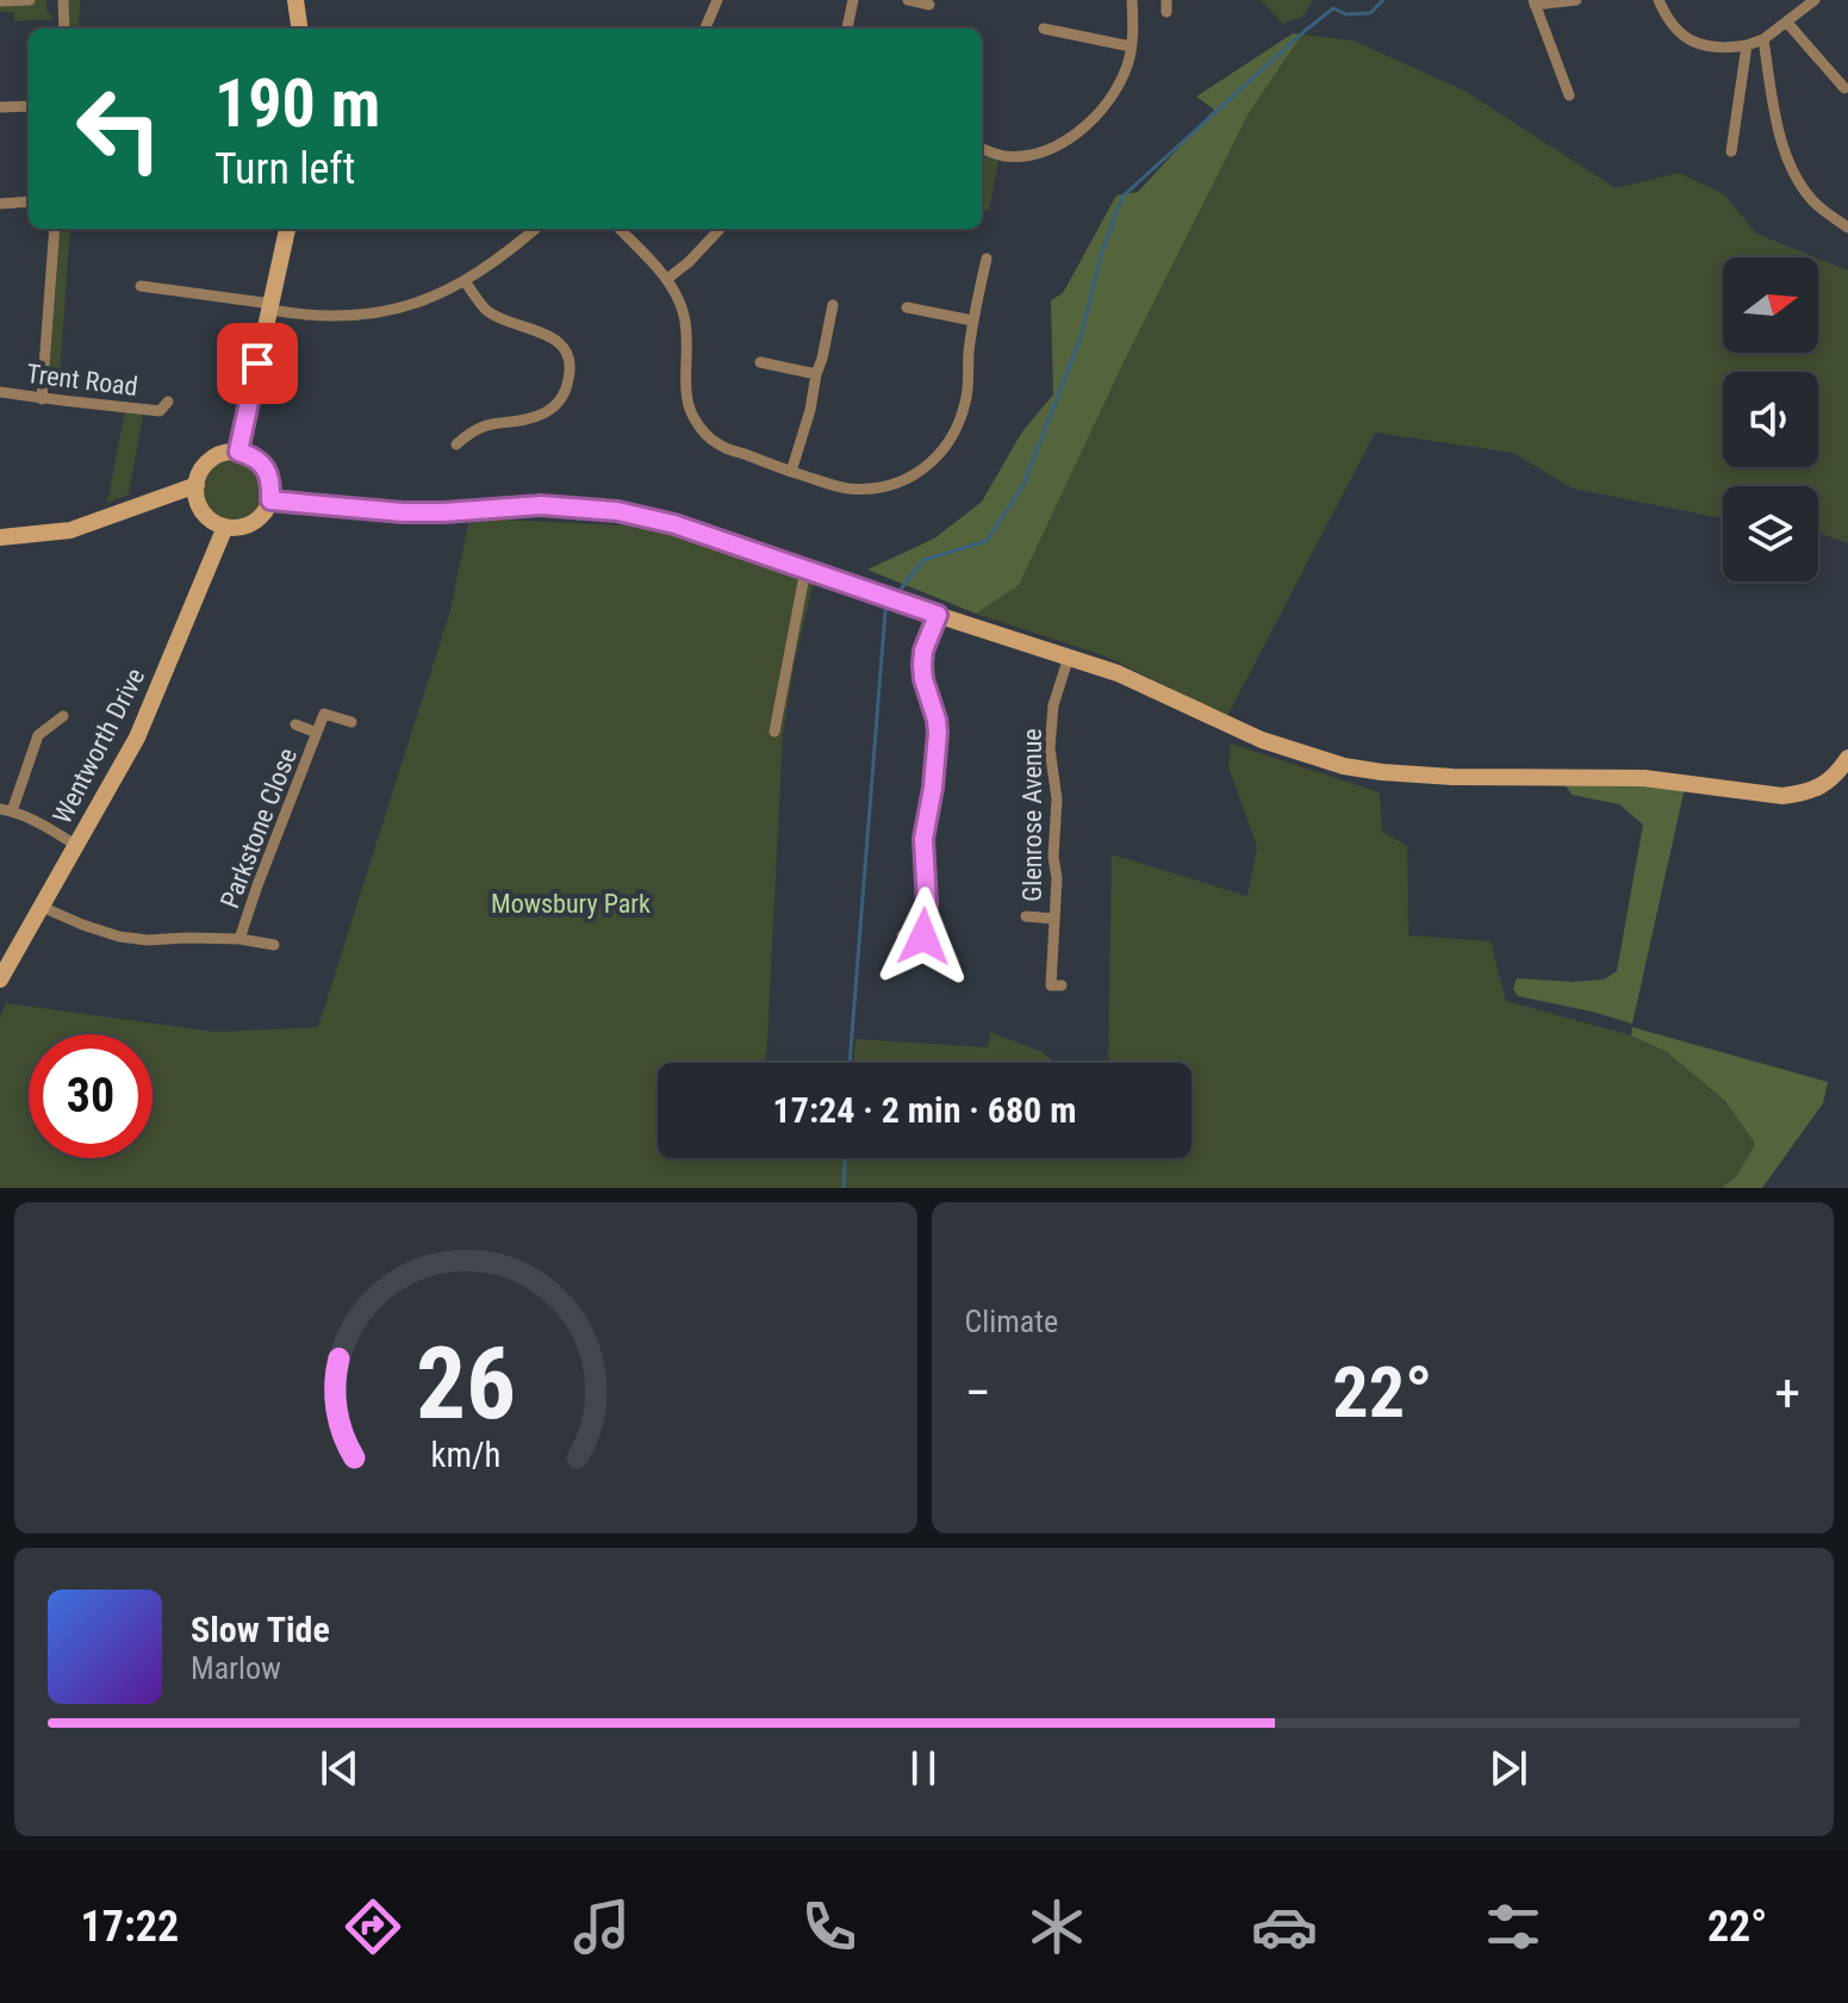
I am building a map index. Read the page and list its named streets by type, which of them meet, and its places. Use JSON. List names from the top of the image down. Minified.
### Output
{"streets":{"main road":["Wentworth Drive"],"street":["Trent Road","Glenrose Avenue","Parkstone Close"]},"crossings":[["Wentworth Drive","Parkstone Close"]],"parks":["Mowsbury Park"],"north":"right","page":{"turn":["190 m","Turn left"],"limit":"30","trip":"17:24 · 2 min · 680 m","tile":"Climate","heat":["−","22°","+"],"song":["Slow Tide","Marlow"],"tabs":["17:22","22°"],"gauge":["26","km/h"]}}
